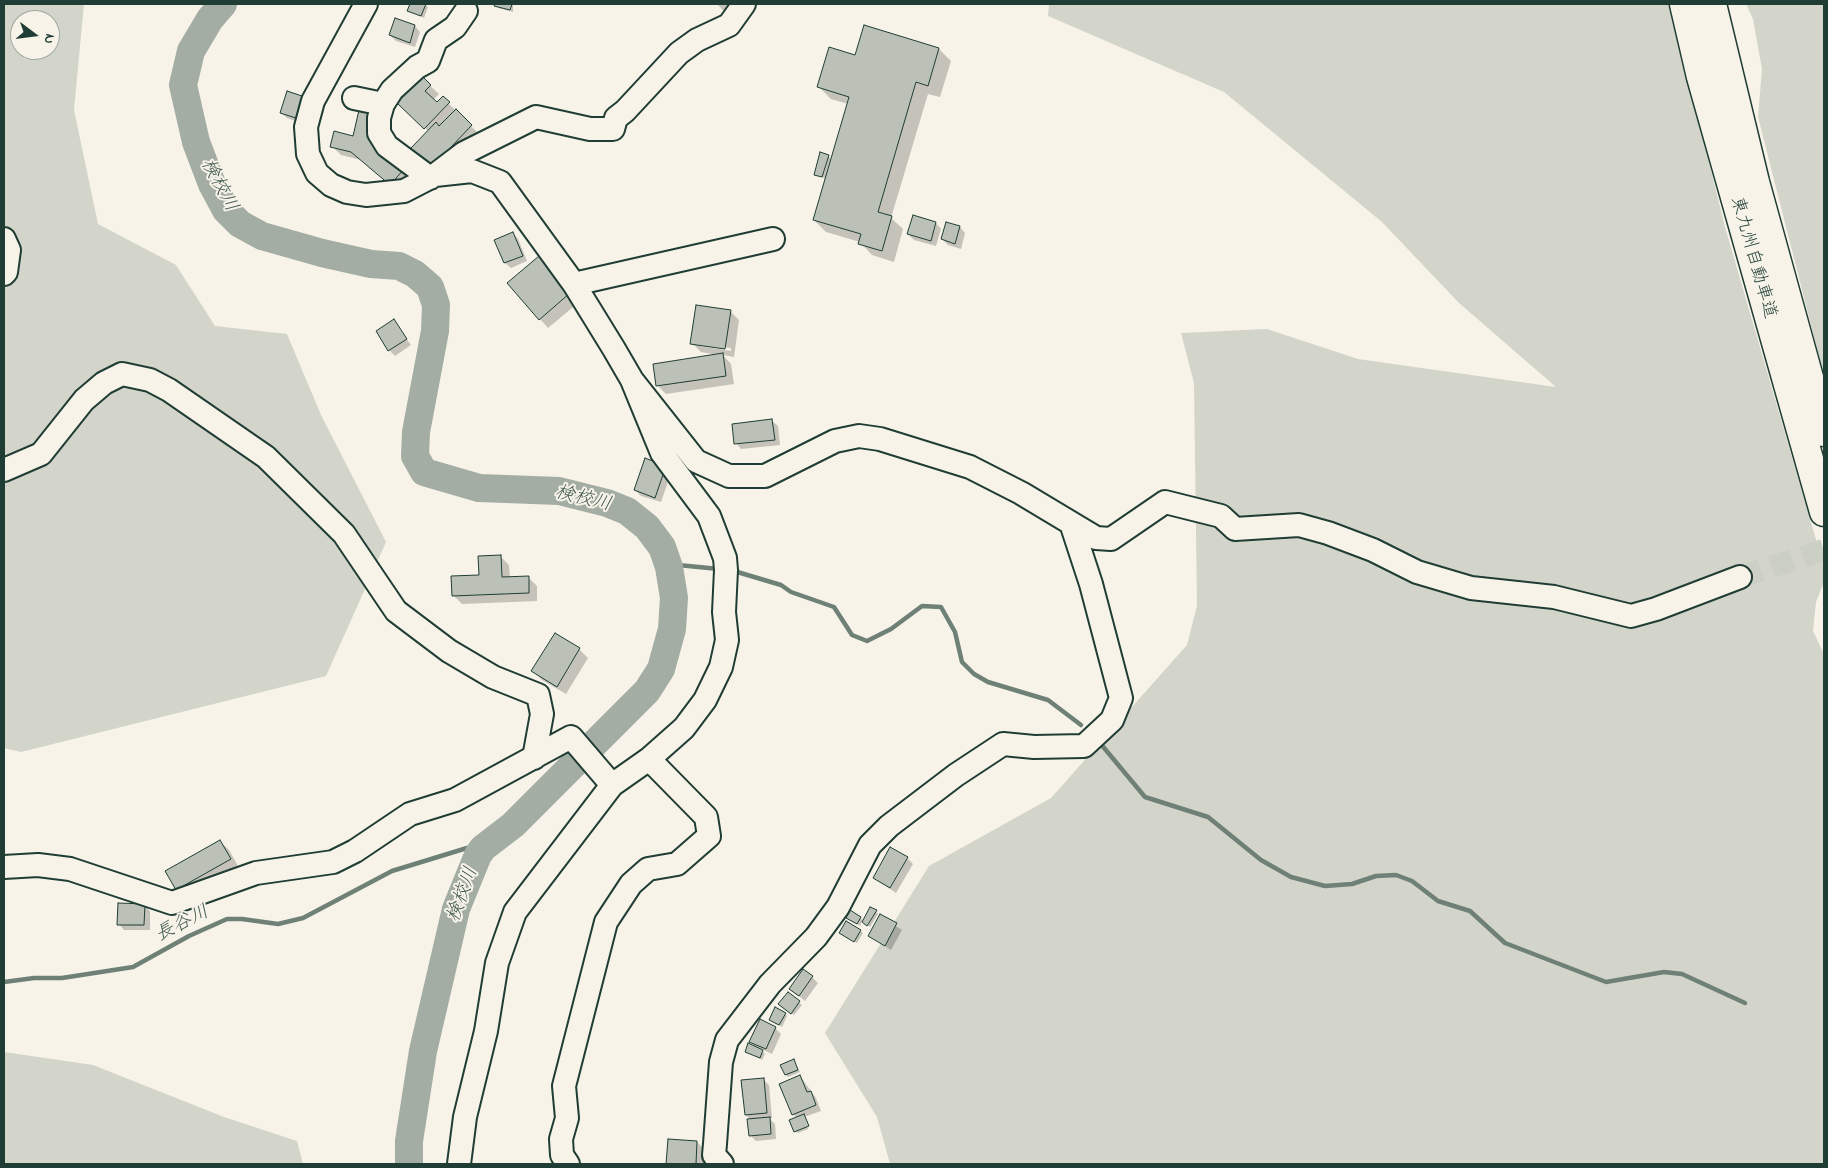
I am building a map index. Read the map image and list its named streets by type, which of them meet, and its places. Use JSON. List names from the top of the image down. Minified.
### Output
{"streets":{"highway":["東九州自動車道"]},"water":["検校川","長谷川"],"north":"right"}
